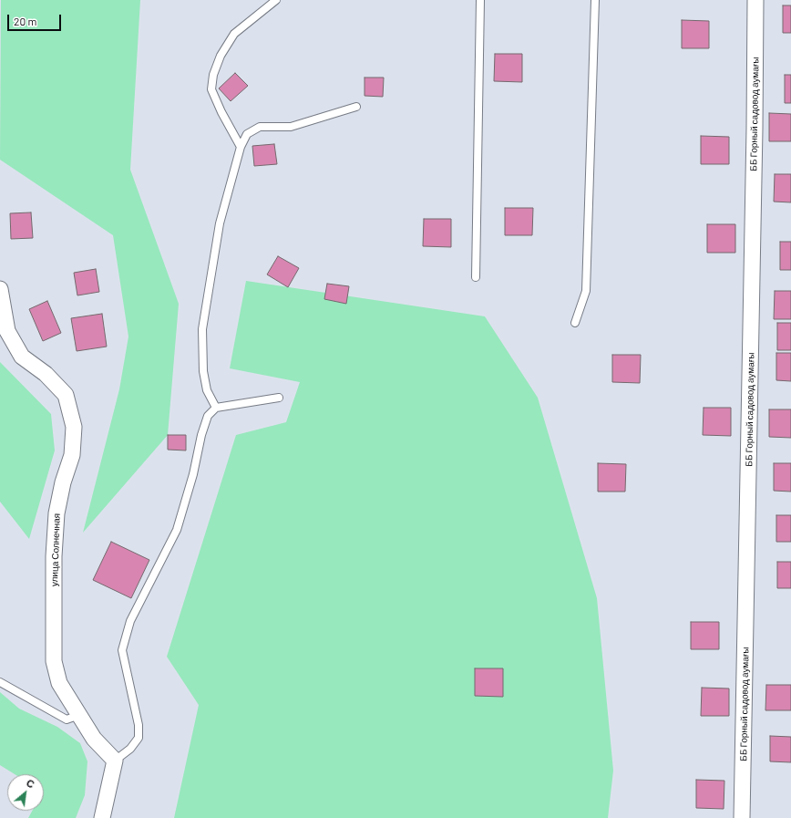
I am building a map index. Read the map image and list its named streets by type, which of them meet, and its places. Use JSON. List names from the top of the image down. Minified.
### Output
{"streets":{"street":["ББ Горный садовод аумағы","улица Солнечная"]},"scale_bar":"20 m","north":"top right"}
